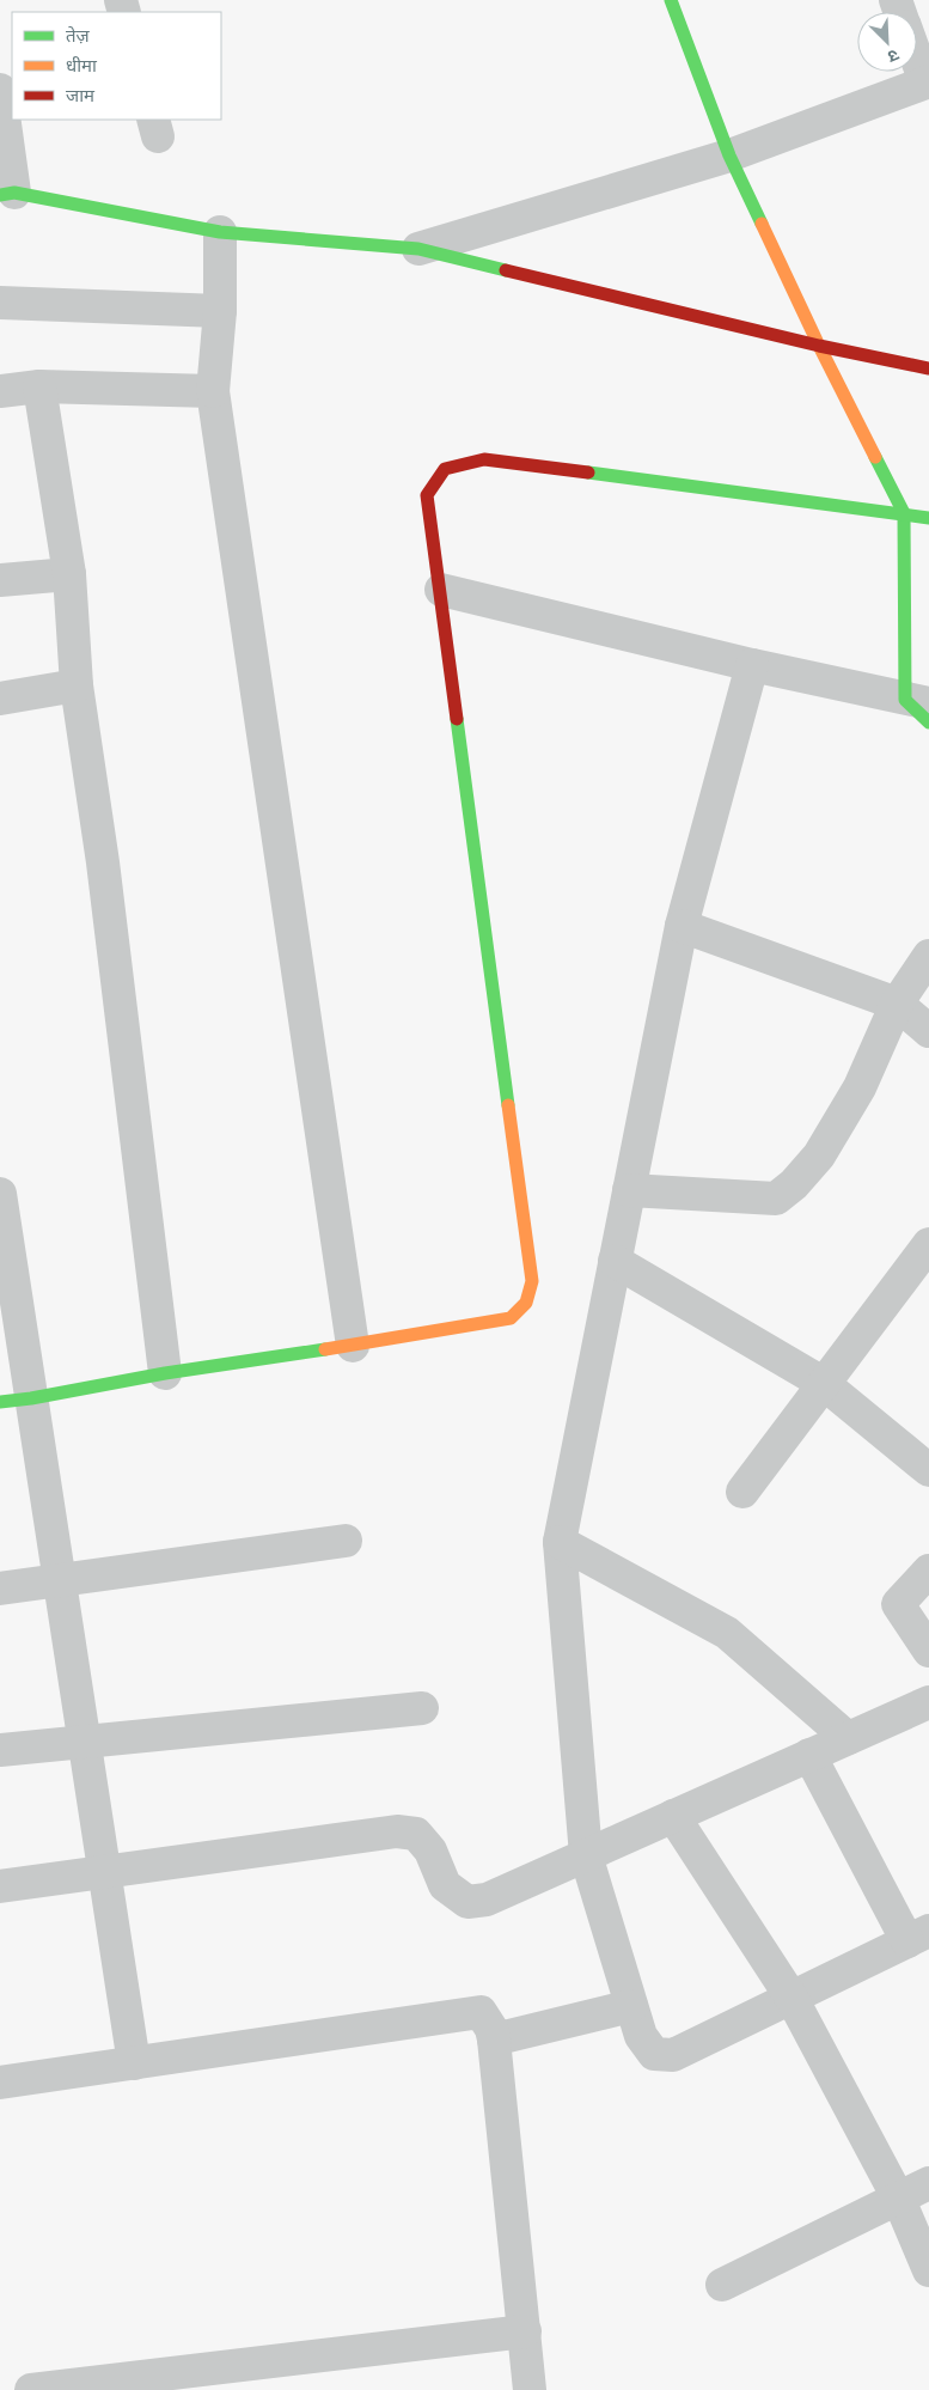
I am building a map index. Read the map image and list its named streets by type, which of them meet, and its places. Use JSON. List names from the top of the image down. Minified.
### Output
{"legend":["तेज़","धीमा","जाम"],"north":"bottom right"}
